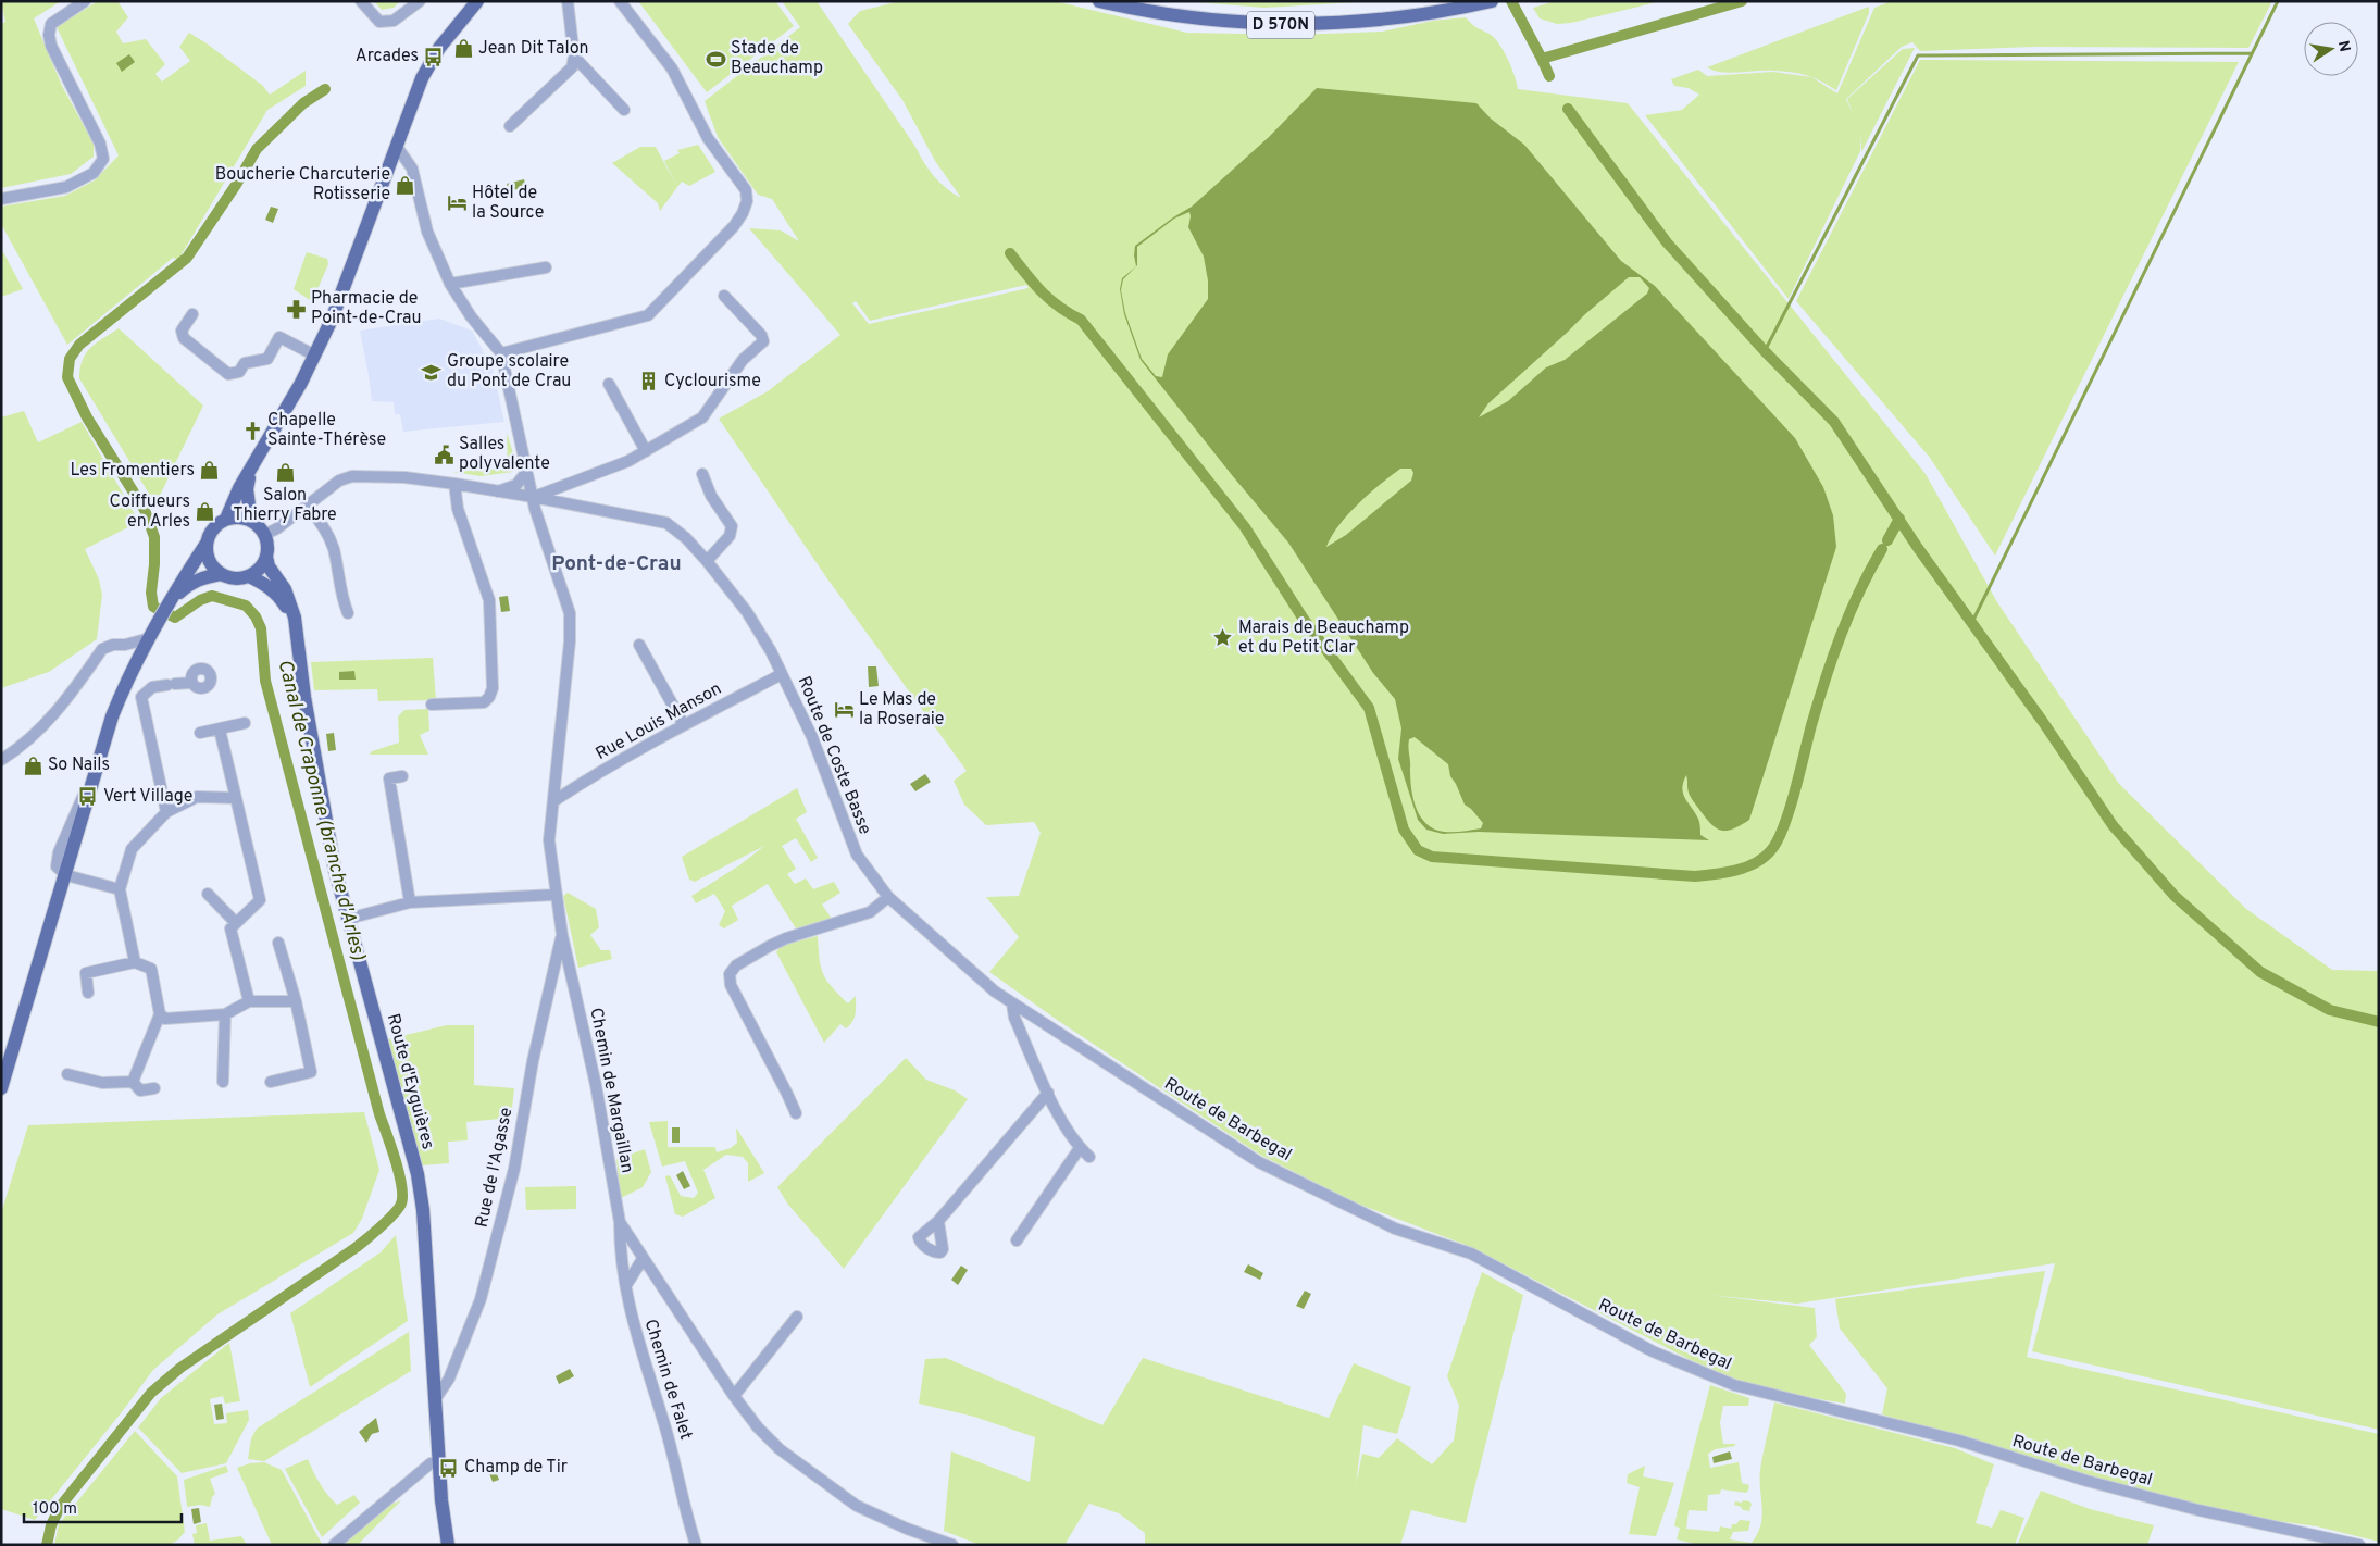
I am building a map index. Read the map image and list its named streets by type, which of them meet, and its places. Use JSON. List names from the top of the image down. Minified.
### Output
{"streets":{"main road":["D 570N","Route d'Eyguières"],"street":["Rue Louis Manson","Route de Coste Basse","Chemin de Margaillan","Route de Barbegal","Rue de l'Agasse","Chemin de Falet"]},"crossings":[["Rue Louis Manson","Route de Coste Basse"],["Rue Louis Manson","Chemin de Margaillan"],["Route de Coste Basse","Route d'Eyguières"],["Route de Coste Basse","Chemin de Margaillan"],["Route de Coste Basse","Route de Barbegal"],["Route d'Eyguières","Rue de l'Agasse"],["Chemin de Margaillan","Rue de l'Agasse"],["Chemin de Margaillan","Chemin de Falet"]],"districts":["Pont-de-Crau"],"water":["Canal de Craponne (branche d'Arles)"],"places":{"shop":["Jean Dit Talon","Boucherie Charcuterie Rotisserie","Les Fromentiers","Salon Thierry Fabre","Coiffueurs en Arles","So Nails"],"bus stop":["Arcades","Vert Village","Champ de Tir"],"sports":["Stade de Beauchamp"],"hotel":["Hôtel de la Source","Le Mas de la Roseraie"],"pharmacy":["Pharmacie de Point-de-Crau"],"school or university":["Groupe scolaire du Pont de Crau"],"building":["Cyclourisme"],"church":["Chapelle Sainte-Thérèse"],"public building":["Salles polyvalente"],"place":["Marais de Beauchamp et du Petit Clar"]},"scale_bar":"100 m","north":"right"}
